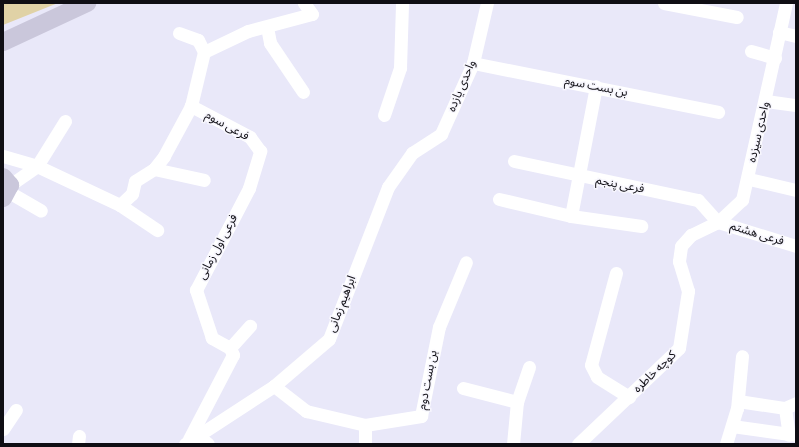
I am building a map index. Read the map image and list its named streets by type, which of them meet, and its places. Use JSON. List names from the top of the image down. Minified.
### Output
{"streets":{"street":["واحدی یازده","بن بست سوم","فرعی سوم","واحدی سیزده","فرعی پنجم","فرعی هشتم","فرعی اول زمانی","ابراهیم زمانی","كوچه خاطره","بن بست دوم"]},"crossings":[["واحدی یازده","بن بست سوم"],["واحدی یازده","ابراهیم زمانی"],["فرعی سوم","فرعی اول زمانی"],["واحدی سیزده","فرعی پنجم"],["واحدی سیزده","فرعی هشتم"],["واحدی سیزده","كوچه خاطره"],["فرعی پنجم","فرعی هشتم"],["ابراهیم زمانی","بن بست دوم"]]}
